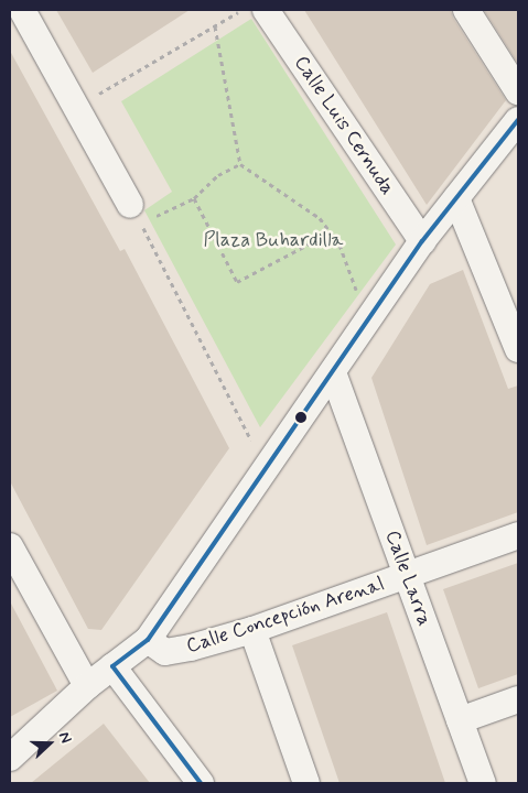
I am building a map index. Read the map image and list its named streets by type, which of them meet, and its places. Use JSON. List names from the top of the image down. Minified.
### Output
{"streets":{"street":["Calle Luis Cernuda","Calle Larra","Calle Concepción Arenal"]},"crossings":[["Calle Larra","Calle Concepción Arenal"]],"parks":["Plaza Buhardilla"],"north":"right"}
